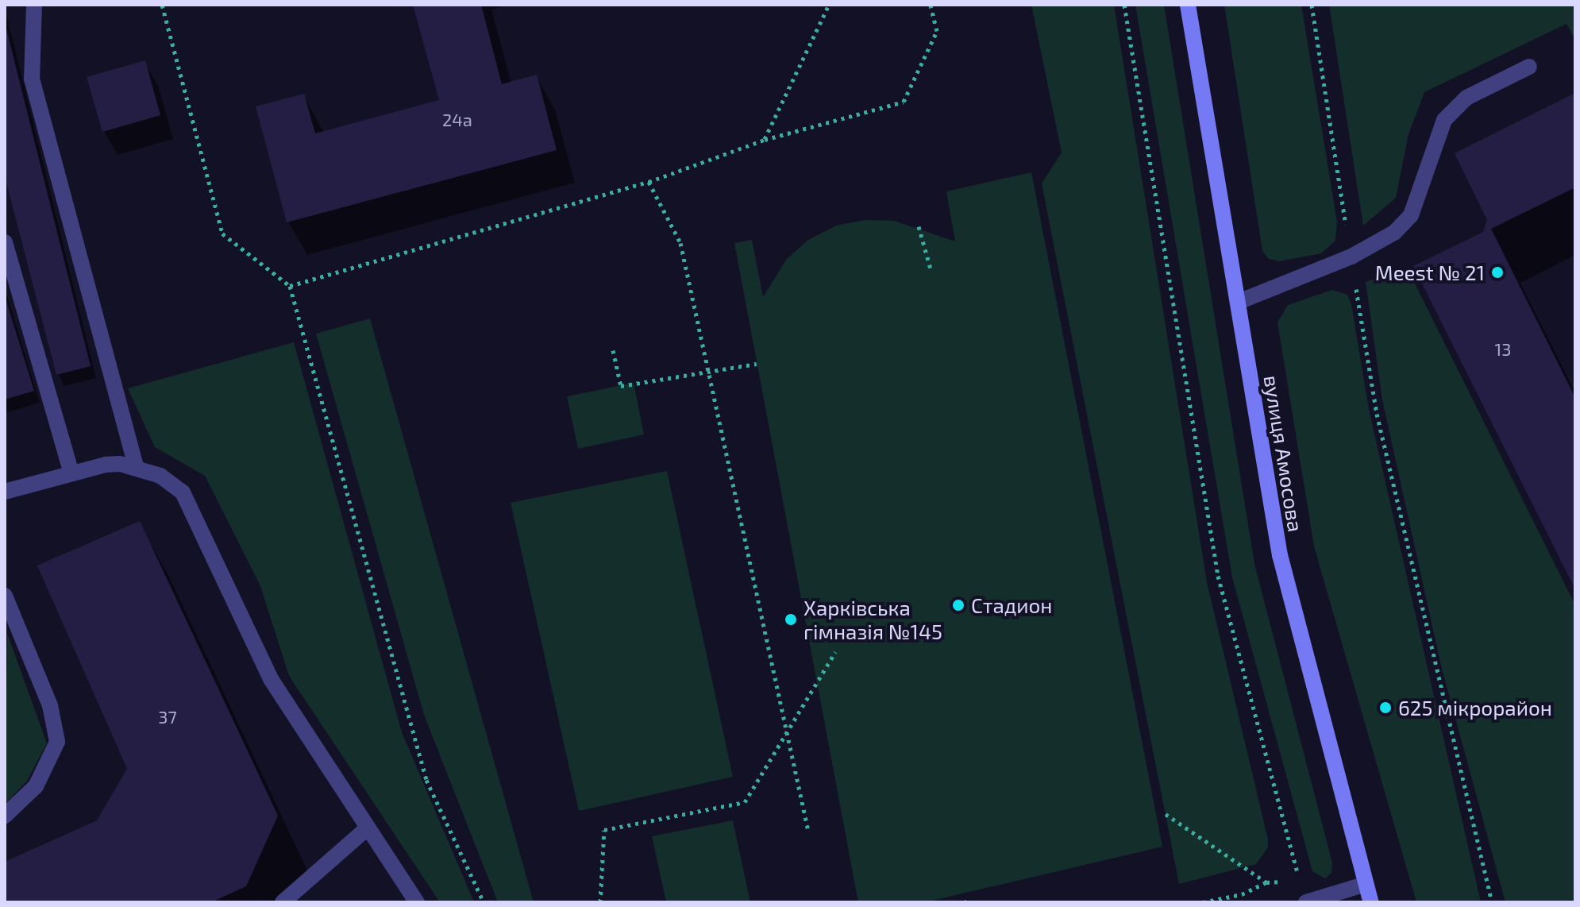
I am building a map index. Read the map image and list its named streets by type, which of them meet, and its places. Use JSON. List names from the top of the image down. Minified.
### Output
{"streets":{"street":["вулиця Амосова"]},"places":["Meest № 21","Стадион","Харківська гімназія №145","625 мікрорайон"],"house_numbers":["24а","13","37"]}
